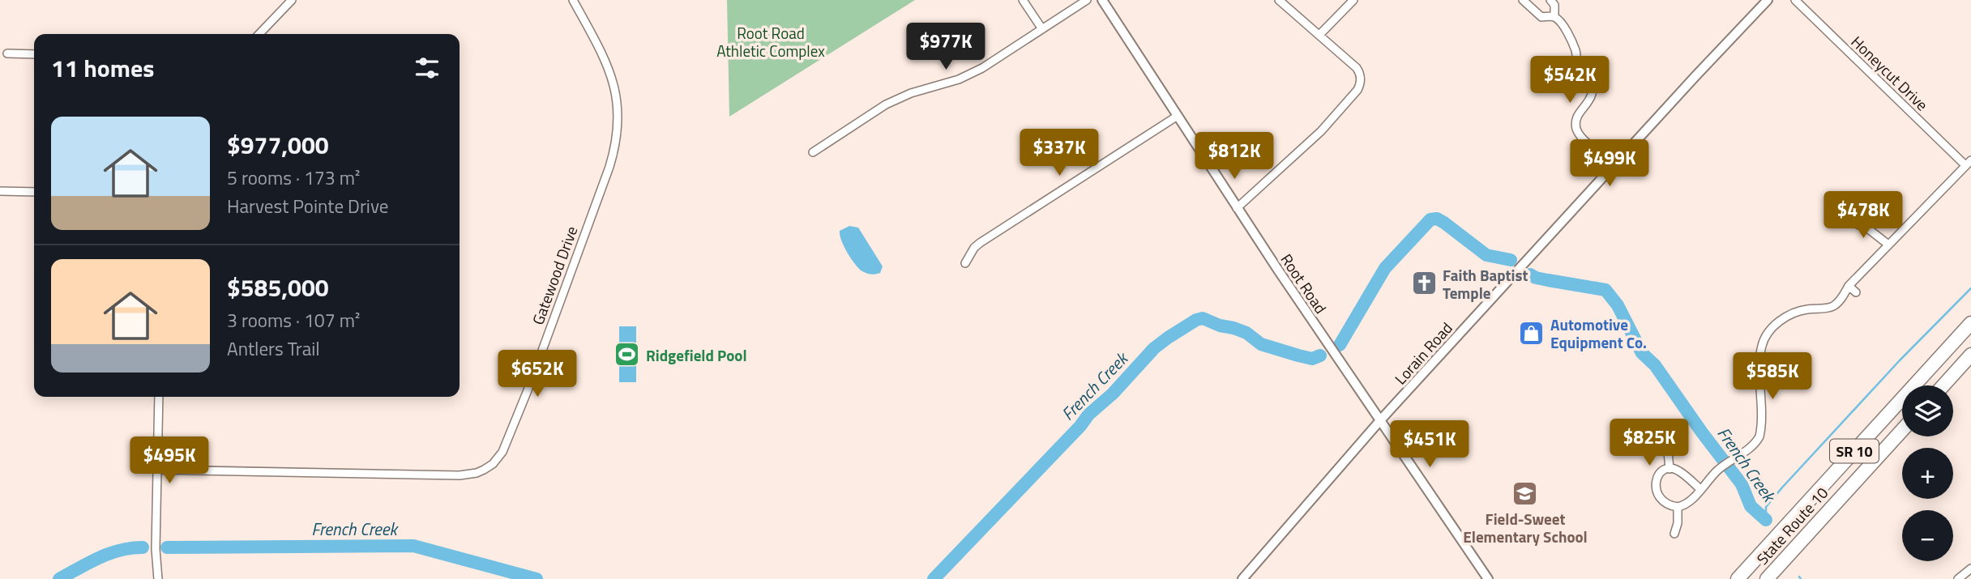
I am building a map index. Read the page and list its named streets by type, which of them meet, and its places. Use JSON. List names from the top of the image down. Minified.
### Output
{"streets":{"highway":["SR 10","State Route 10"],"street":["Honeycut Drive","Gatewood Drive","Root Road","Lorain Road"]},"crossings":[["Root Road","Lorain Road"]],"water":["French Creek"],"parks":["Root Road Athletic Complex"],"places":{"church":["Faith Baptist Temple"],"shop":["Automotive Equipment Co."],"sports":["Ridgefield Pool"],"school or university":["Field-Sweet Elementary School"]},"page":{"price":["$977K","$542K","$337K","$812K","$499K","$478K","$652K","$585K","$825K","$451K","$495K"],"heading":"11 homes","list":[{"name":"$977,000","note":"5 rooms · 173 m² · Harvest Pointe Drive"},{"name":"$585,000","note":"3 rooms · 107 m² · Antlers Trail"}],"map_buttons":["+","−"]}}
